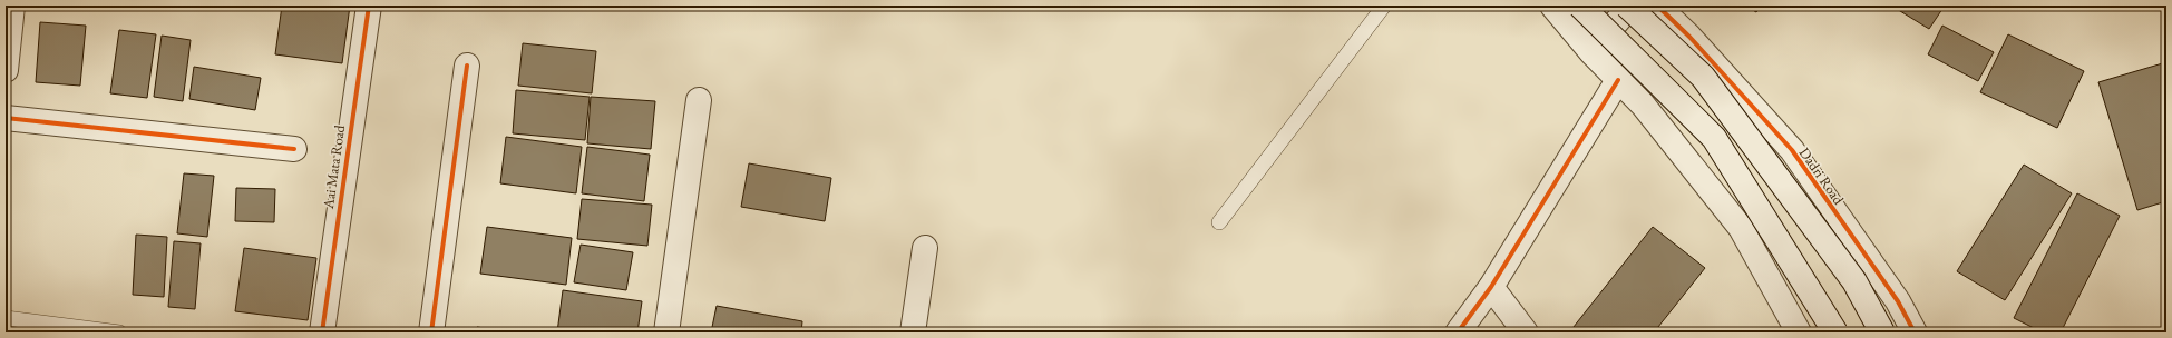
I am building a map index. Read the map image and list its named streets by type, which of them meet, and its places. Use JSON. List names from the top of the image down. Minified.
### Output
{"streets":{"street":["Aai Mata Road","Dadri Road"]}}
